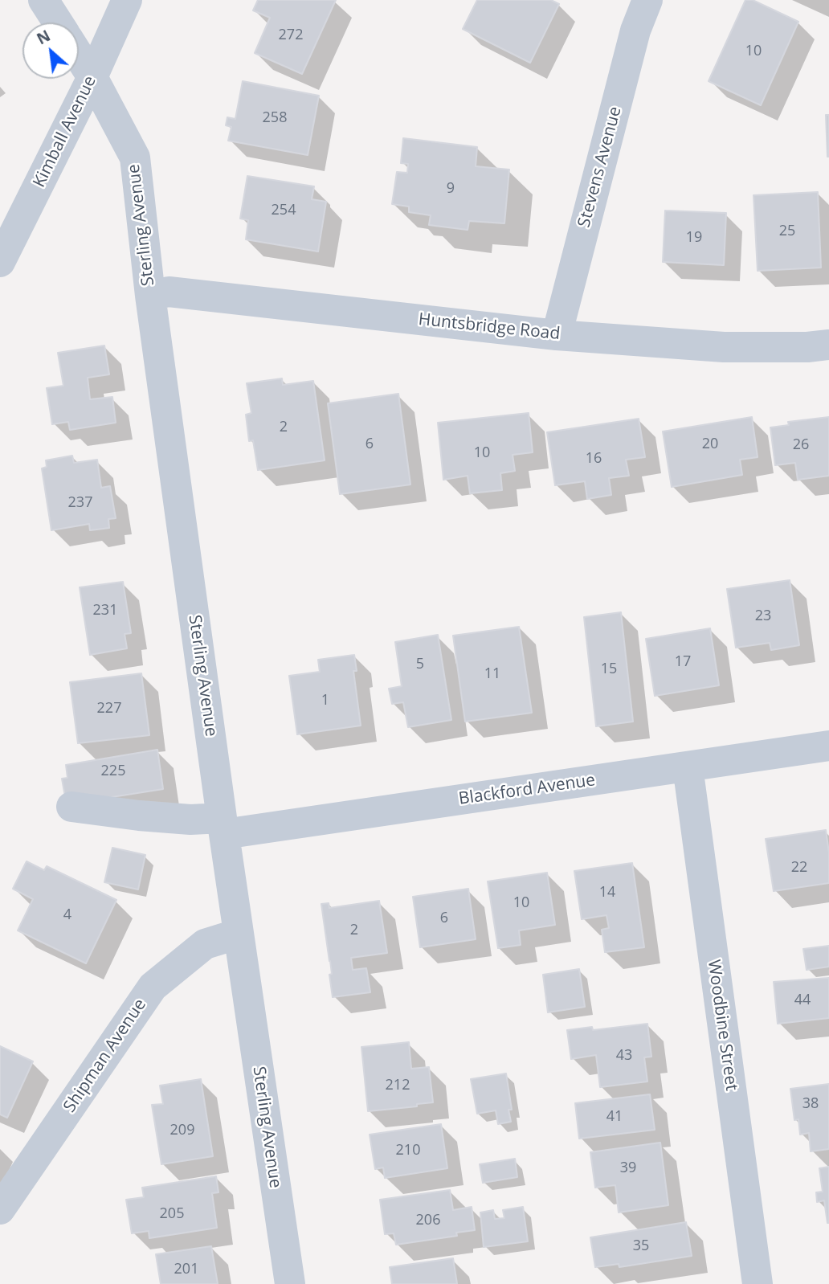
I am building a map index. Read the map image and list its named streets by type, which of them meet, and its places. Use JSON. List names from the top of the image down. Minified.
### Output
{"streets":{"street":["Kimball Avenue","Stevens Avenue","Sterling Avenue","Huntsbridge Road","Blackford Avenue","Woodbine Street","Shipman Avenue"]},"crossings":[["Kimball Avenue","Sterling Avenue"],["Stevens Avenue","Huntsbridge Road"],["Sterling Avenue","Huntsbridge Road"],["Sterling Avenue","Blackford Avenue"],["Sterling Avenue","Shipman Avenue"],["Blackford Avenue","Woodbine Street"]],"house_numbers":["272","10","258","9","254","25","19","2","6","20","26","10","16","237","231","23","17","5","15","11","1","227","225","22","14","10","4","6","2","44","43","212","38","41","209","210","39","205","206","35","201"],"north":"top left"}
